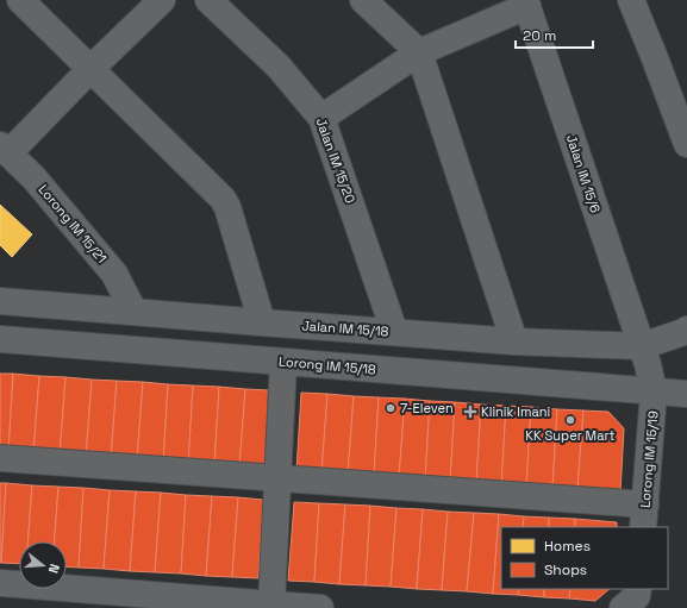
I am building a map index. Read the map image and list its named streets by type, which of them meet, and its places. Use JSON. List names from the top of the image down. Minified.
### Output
{"streets":{"street":["Jalan IM 15/20","Jalan IM 15/6","Lorong IM 15/21","Jalan IM 15/18","Lorong IM 15/18","Lorong IM 15/19"]},"crossings":[["Jalan IM 15/20","Jalan IM 15/18"],["Jalan IM 15/6","Jalan IM 15/18"],["Jalan IM 15/6","Lorong IM 15/18"],["Jalan IM 15/6","Lorong IM 15/19"],["Lorong IM 15/21","Jalan IM 15/18"],["Lorong IM 15/18","Lorong IM 15/19"]],"places":{"other":["7-Eleven","KK Super Mart"],"health":["Klinik Imani"]},"legend":["Homes","Shops"],"scale_bar":"20 m","north":"right"}
